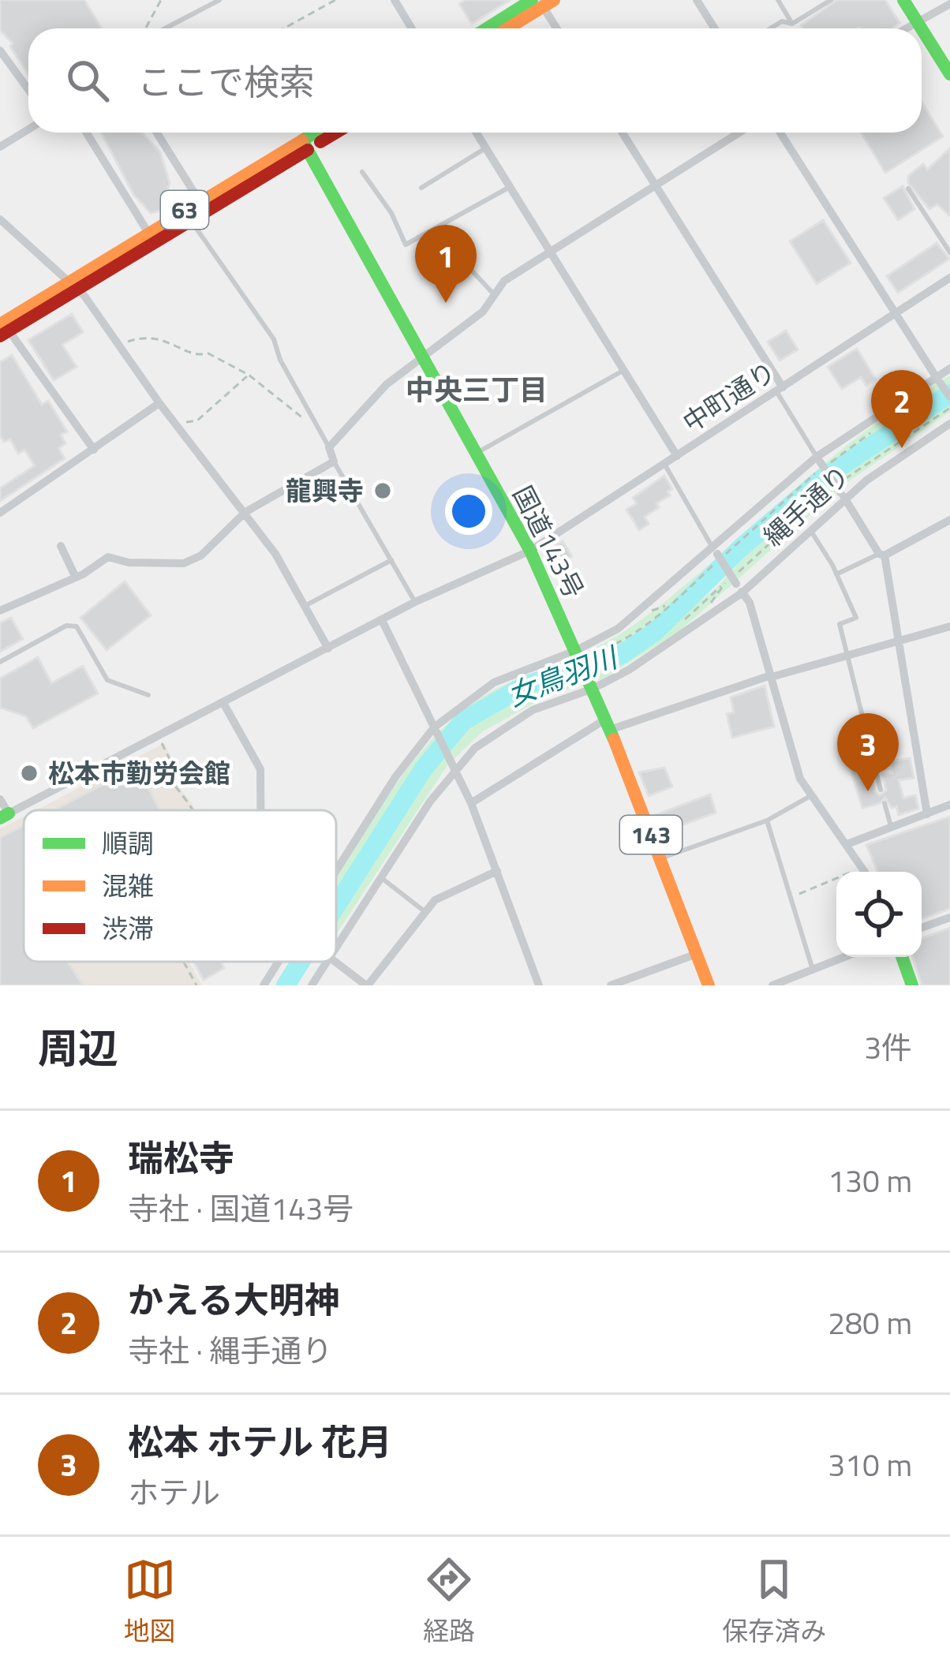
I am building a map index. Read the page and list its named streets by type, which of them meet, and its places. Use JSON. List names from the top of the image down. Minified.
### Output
{"streets":{"main road":["63","国道143号","143"],"street":["中町通り","縄手通り"]},"crossings":[["63","国道143号"],["中町通り","国道143号"],["縄手通り","国道143号"]],"districts":["中央三丁目"],"water":["女鳥羽川"],"places":["龍興寺","松本市勤労会館"],"legend":["順調","混雑","渋滞"],"page":{"search":"ここで検索","pins":["1","2","3"],"heading":["周辺","3件"],"list":[{"mark":"1","name":"瑞松寺","note":"寺社 · 国道143号","value":"130 m"},{"mark":"2","name":"かえる大明神","note":"寺社 · 縄手通り","value":"280 m"},{"mark":"3","name":"松本 ホテル 花月","note":"ホテル","value":"310 m"}],"nav":["地図","経路","保存済み"]}}
